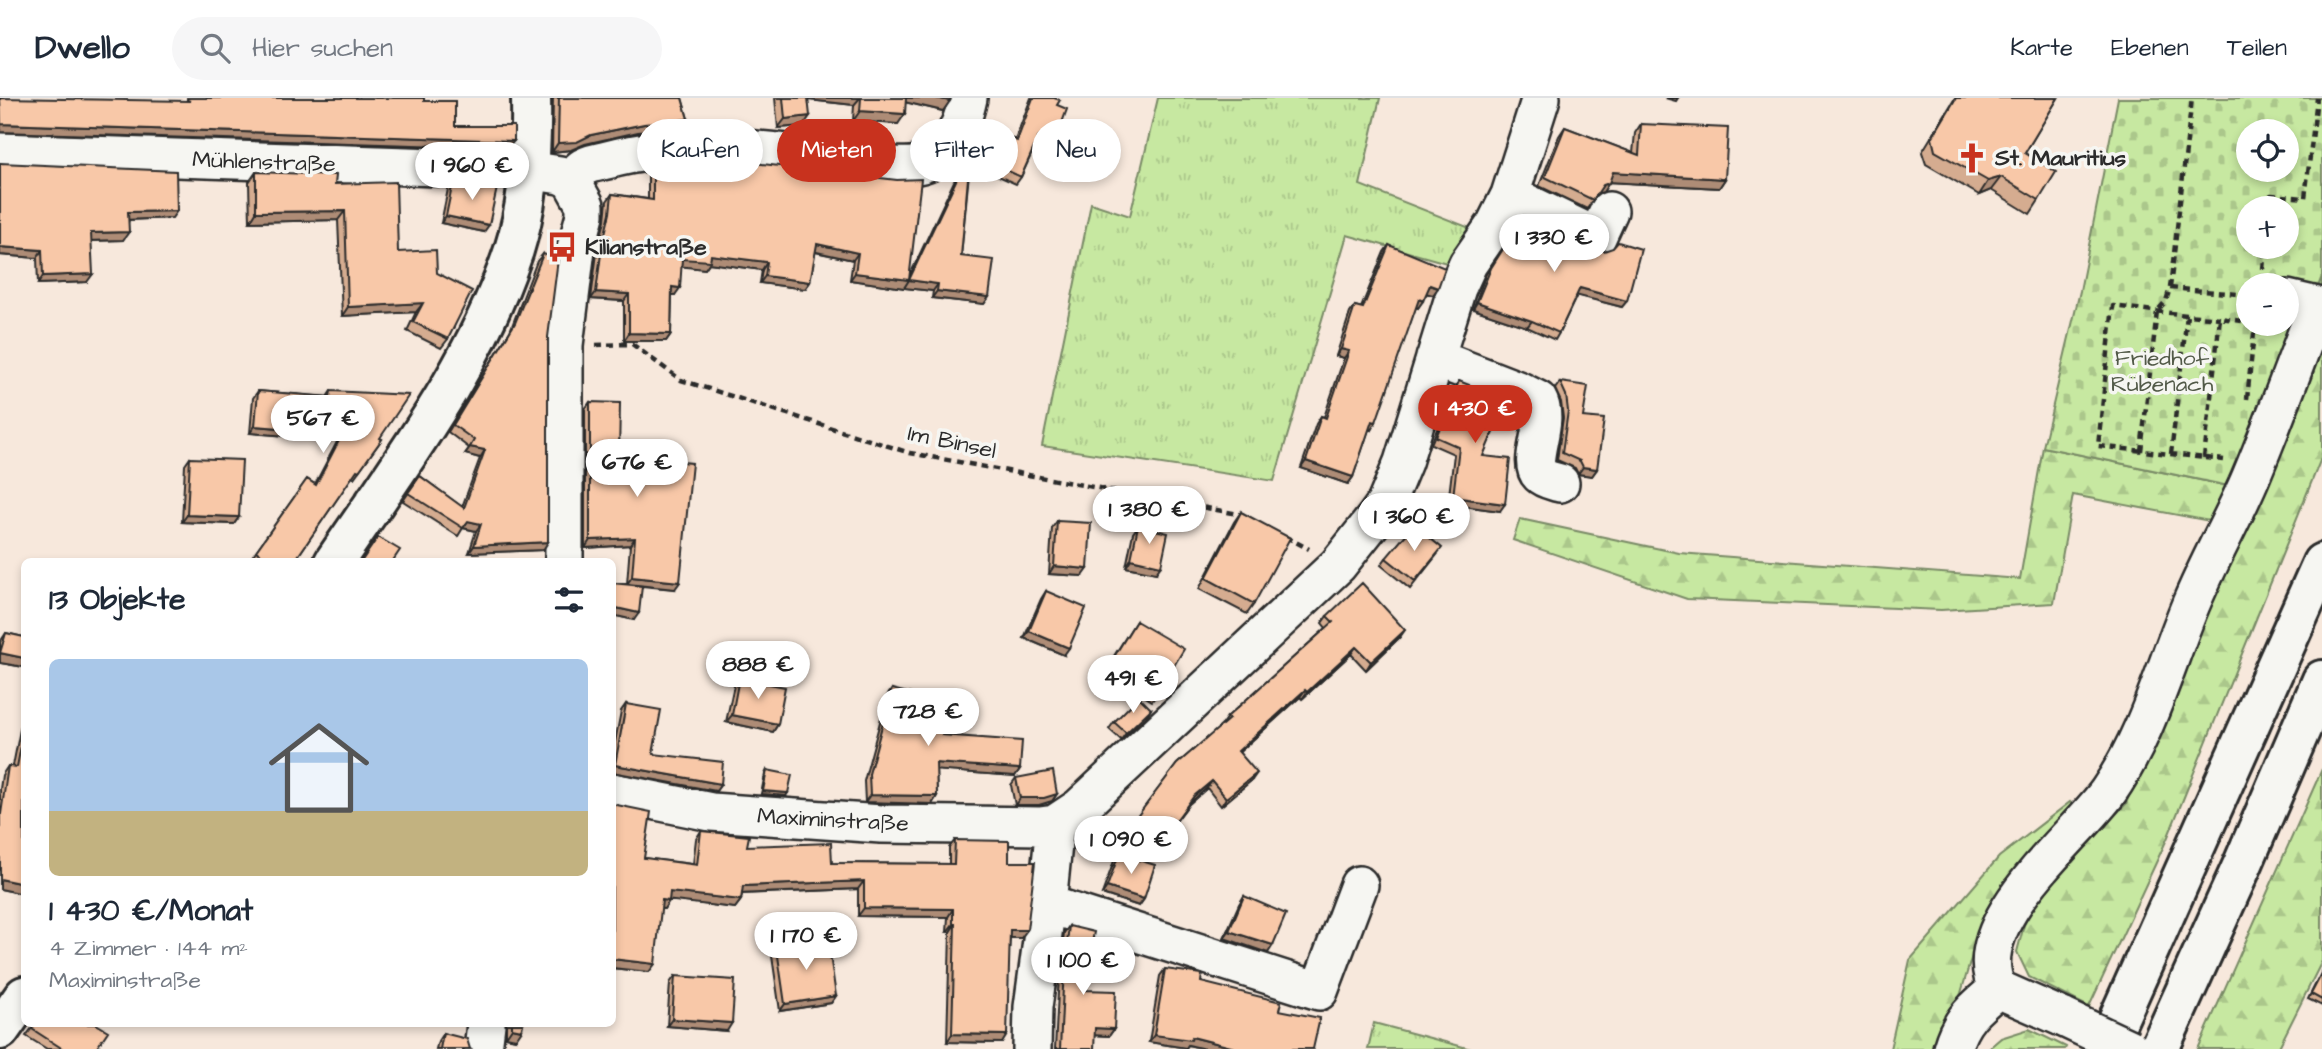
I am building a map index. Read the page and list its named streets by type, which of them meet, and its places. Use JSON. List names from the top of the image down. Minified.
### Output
{"streets":{"street":["Mühlenstraße","Maximinstraße"],"path":["Im Binsel"]},"parks":["Friedhof Rübenach"],"places":{"church":["St. Mauritius"],"bus stop":["Kilianstraße"]},"page":{"header":"Dwello","search":"Hier suchen","nav":["Karte","Ebenen","Teilen"],"map_buttons":["+","−"],"chip":["Kaufen","Mieten","Filter","Neu"],"price":["1 960 €","1 330 €","1 430 €","567 €","676 €","1 380 €","1 360 €","888 €","491 €","728 €","1 090 €","1 170 €","1 100 €"],"heading":"13 Objekte","list":[{"name":"1 430 €/Monat","note":"4 Zimmer · 144 m² · Maximinstraße"}]}}
